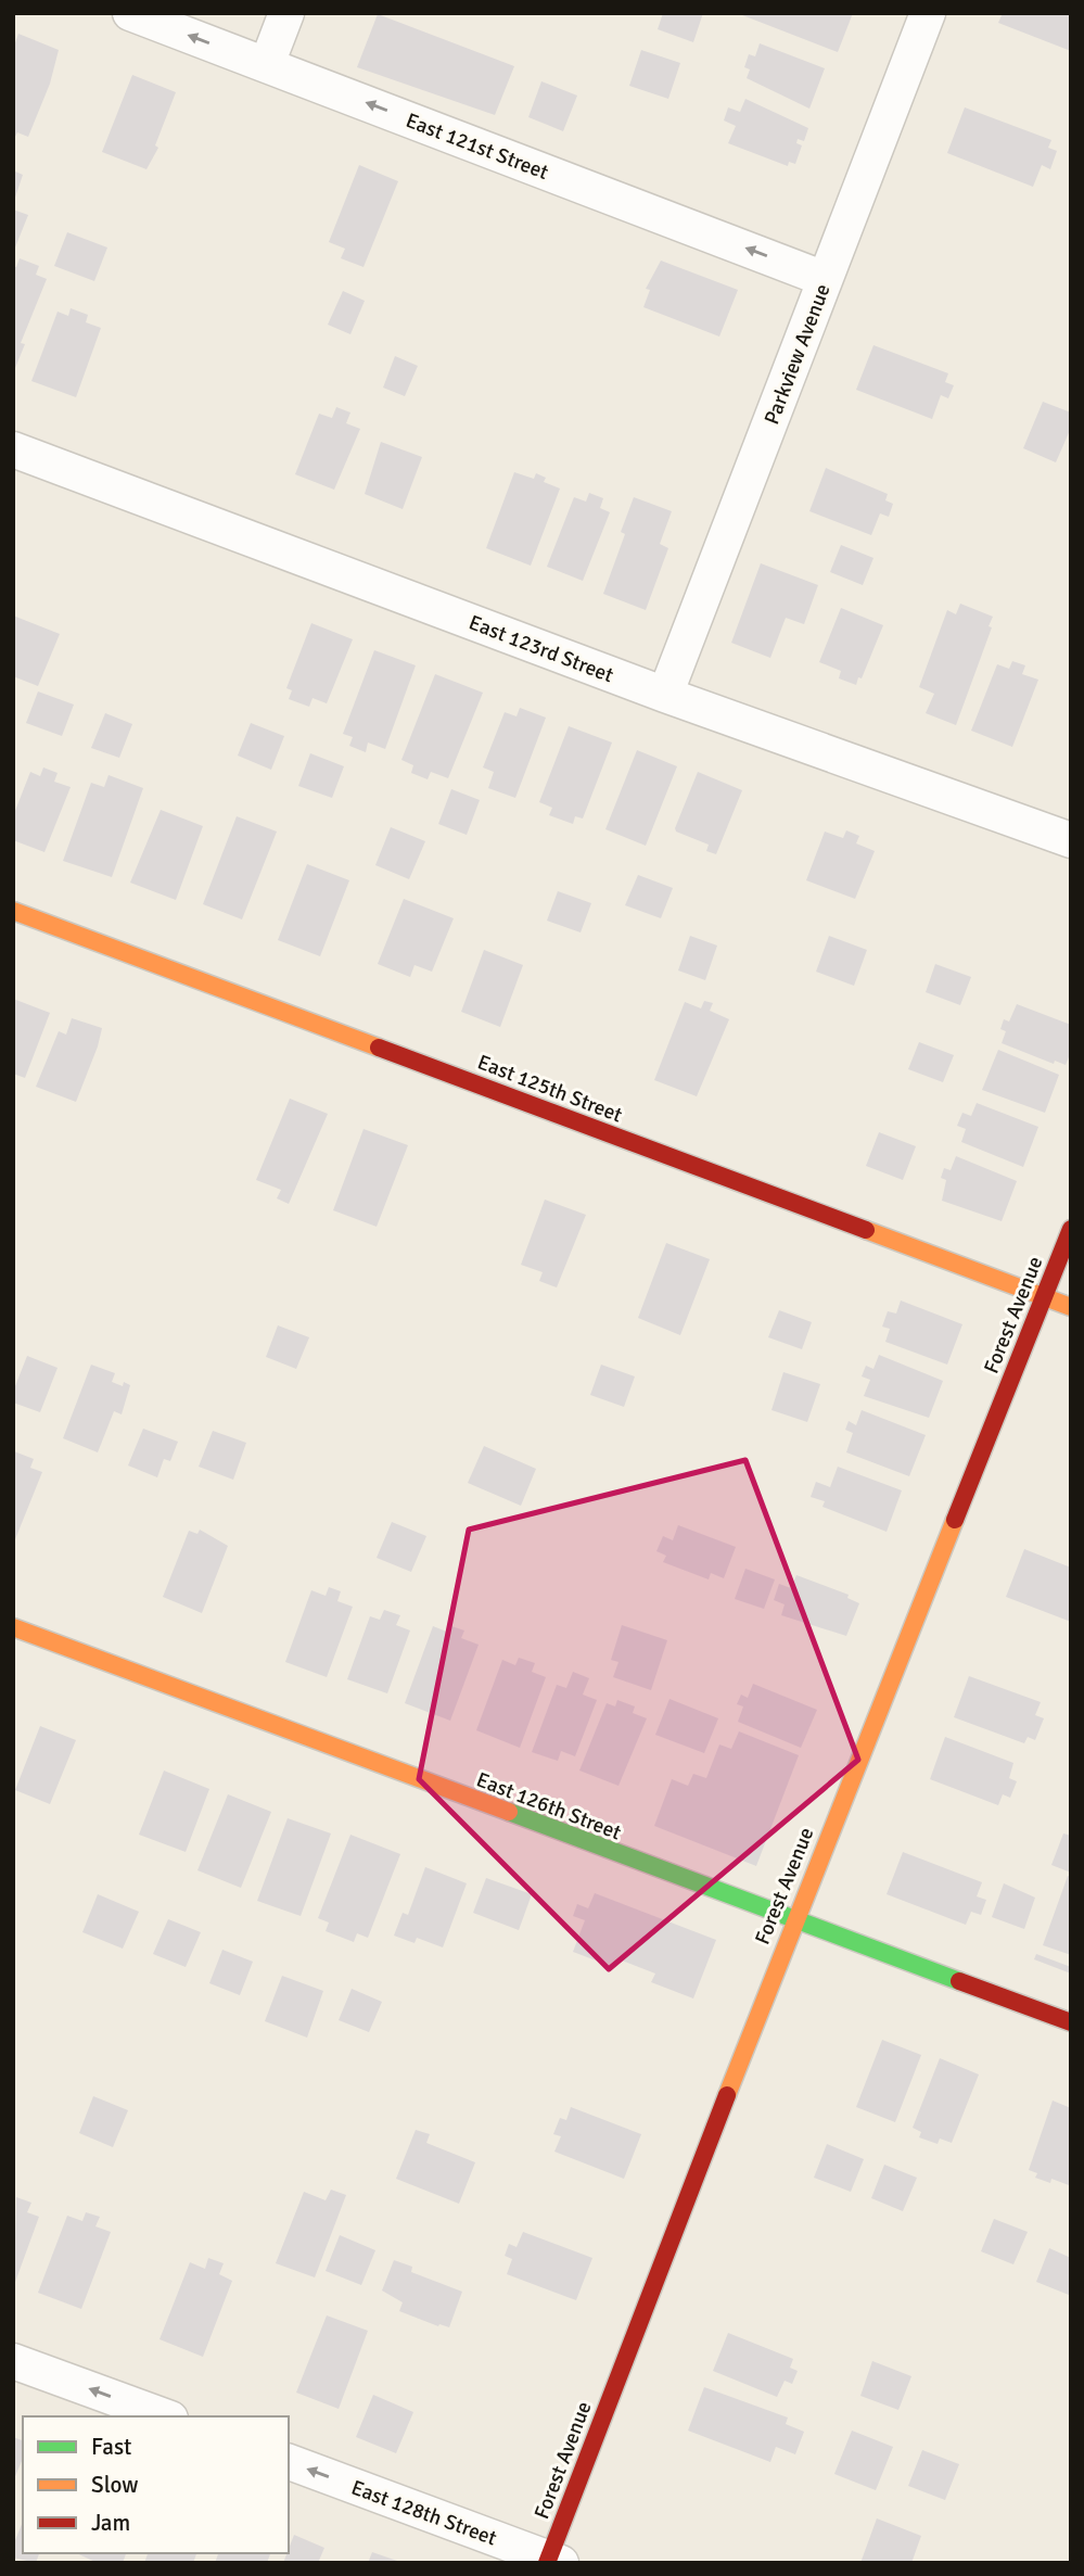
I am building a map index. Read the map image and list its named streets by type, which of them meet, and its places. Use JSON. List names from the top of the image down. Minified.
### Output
{"streets":{"street":["East 121st Street","Parkview Avenue","East 123rd Street","East 125th Street","Forest Avenue","East 126th Street","East 128th Street"]},"crossings":[["East 121st Street","Parkview Avenue"],["Parkview Avenue","East 123rd Street"],["East 125th Street","Forest Avenue"],["Forest Avenue","East 126th Street"],["Forest Avenue","East 128th Street"]],"one_way":["East 121st Street","East 128th Street"],"legend":["Fast","Slow","Jam"]}
